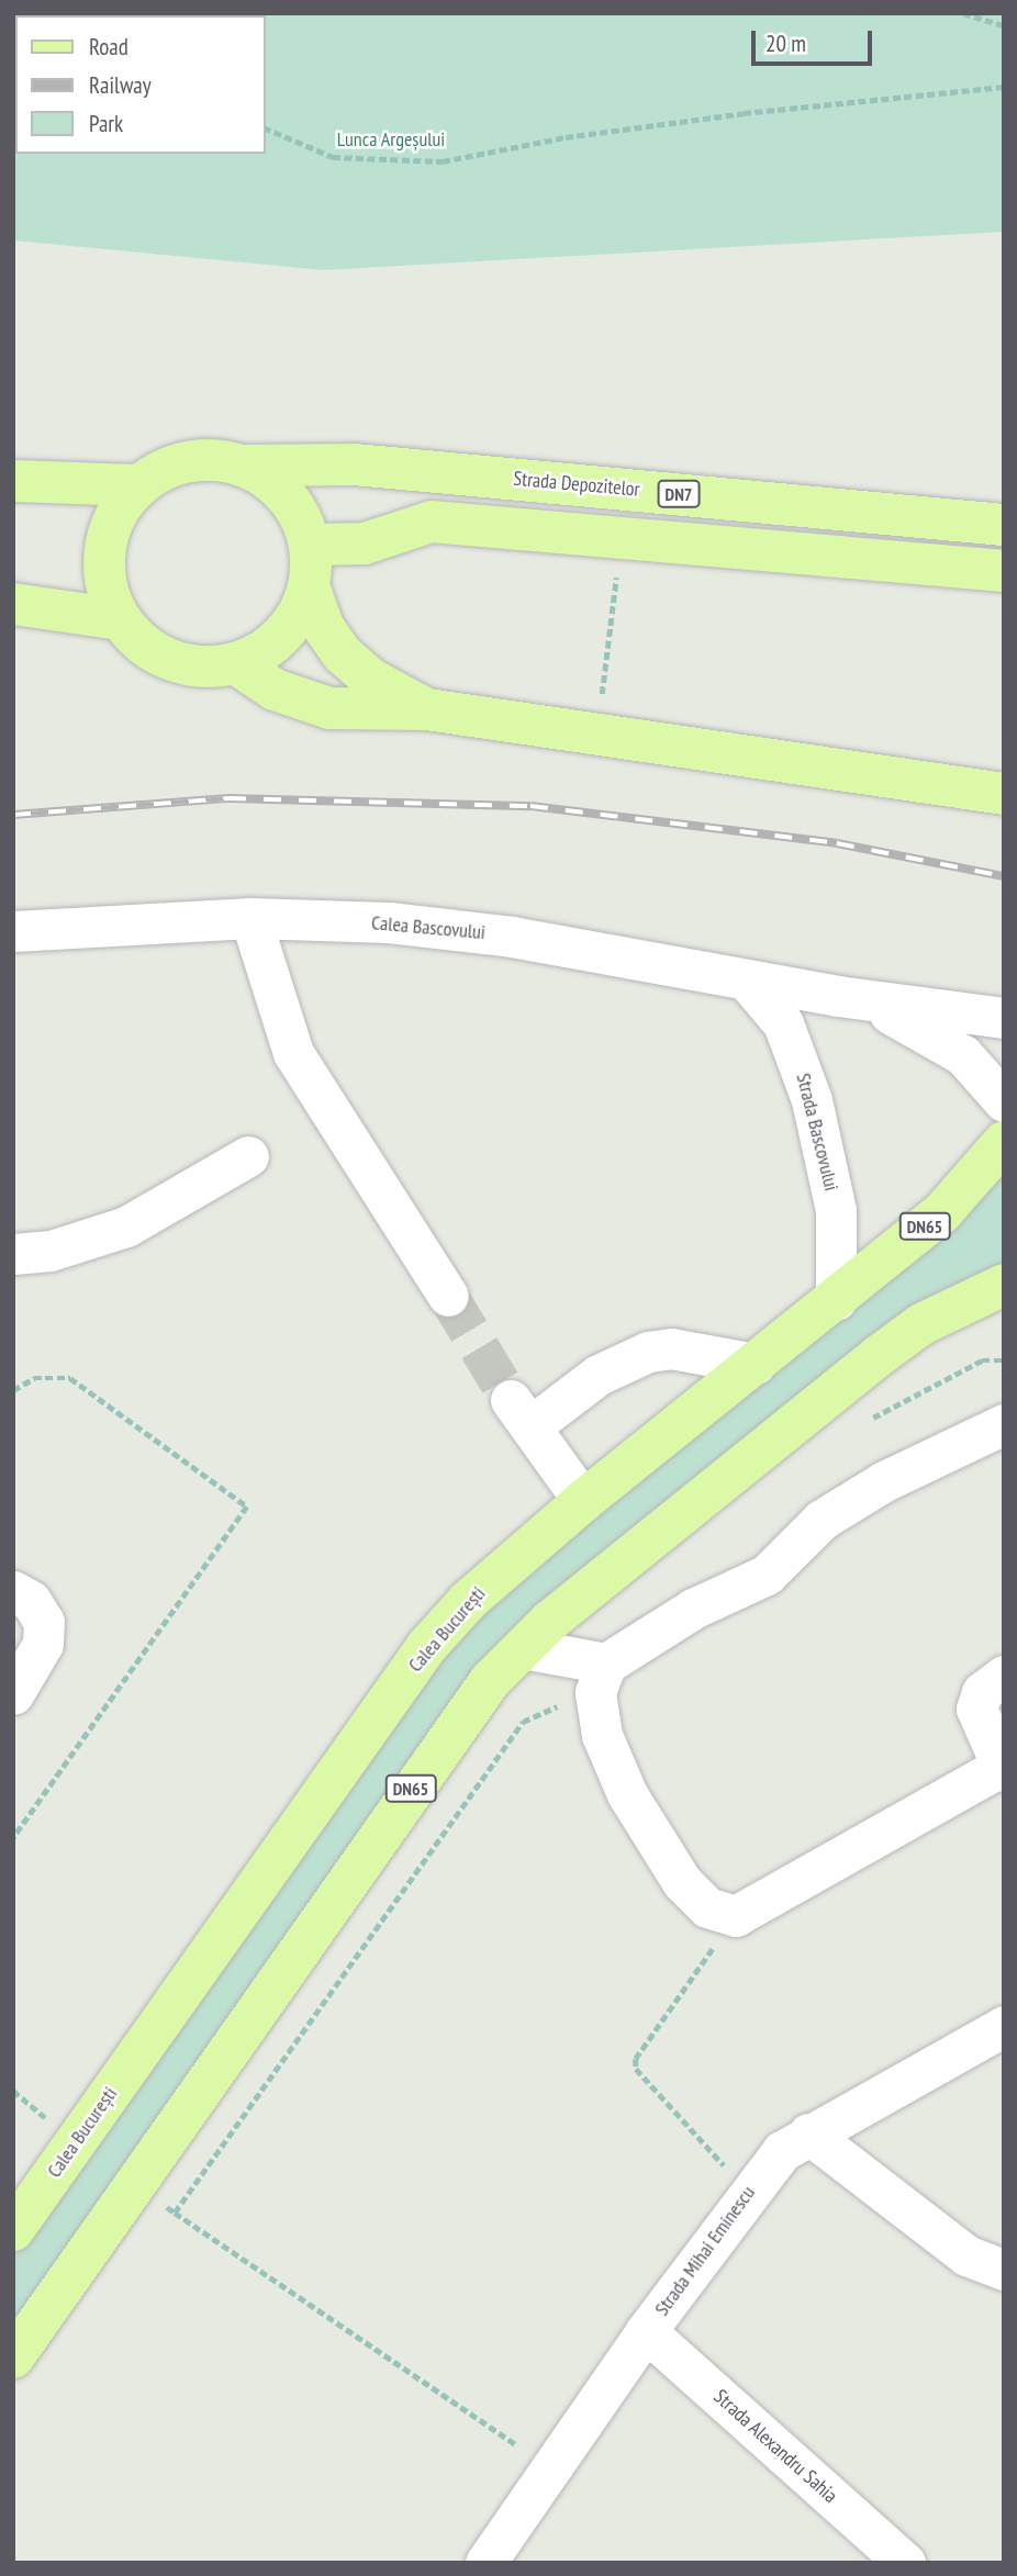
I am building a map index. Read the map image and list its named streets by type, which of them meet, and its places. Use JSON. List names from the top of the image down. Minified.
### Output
{"streets":{"main road":["Strada Depozitelor","DN7","DN65","Calea București"],"street":["Calea Bascovului","Strada Bascovului","Strada Mihai Eminescu","Strada Alexandru Sahia"]},"crossings":[["Strada Depozitelor","DN7"],["Calea Bascovului","Strada Bascovului"],["Strada Bascovului","Calea București"],["Strada Mihai Eminescu","Strada Alexandru Sahia"]],"parks":["Lunca Argeșului"],"legend":["Road","Railway","Park"],"scale_bar":"20 m"}
